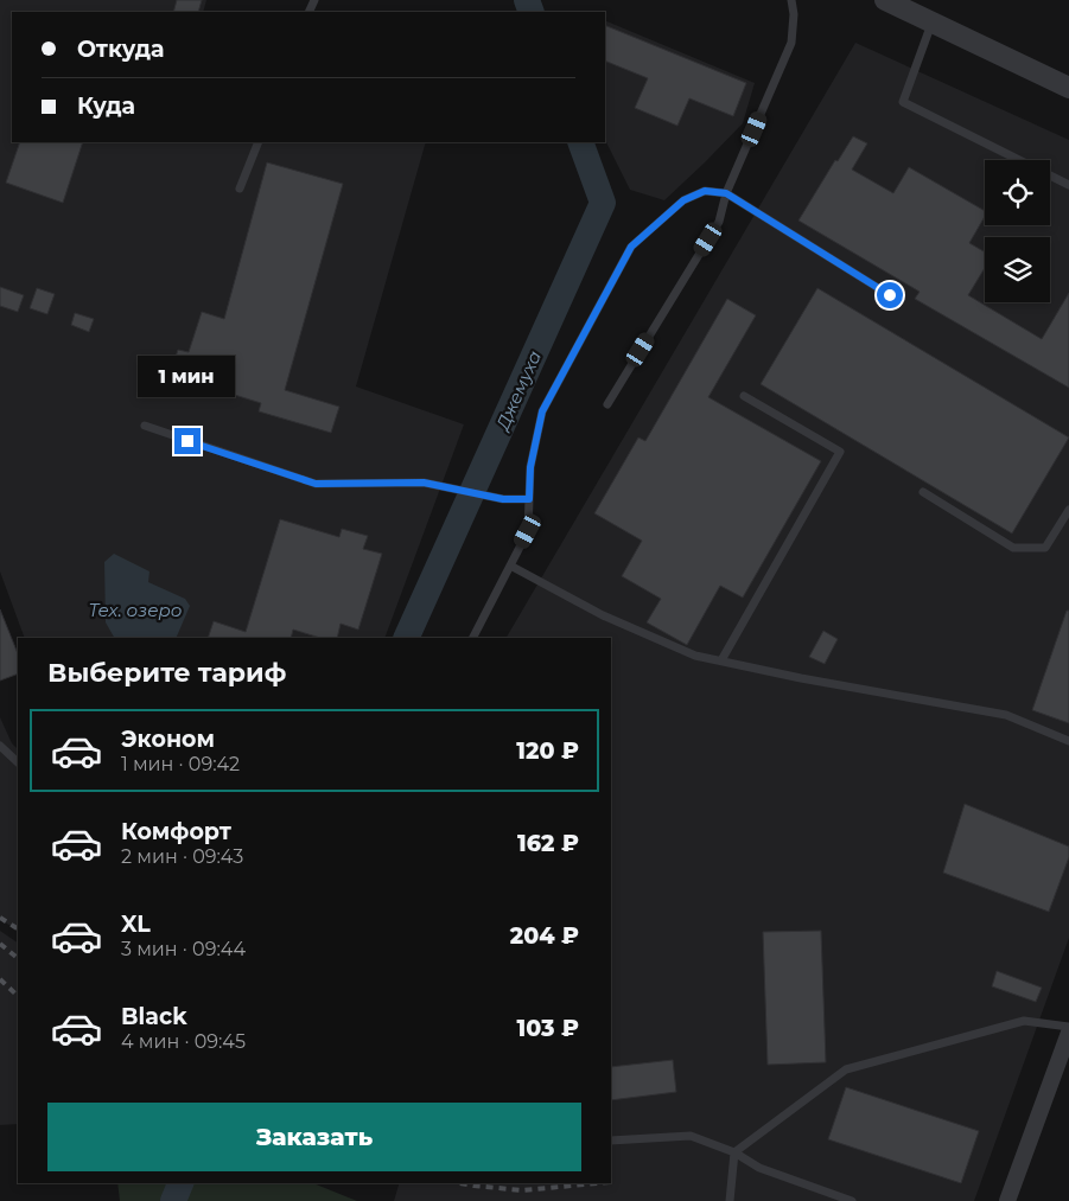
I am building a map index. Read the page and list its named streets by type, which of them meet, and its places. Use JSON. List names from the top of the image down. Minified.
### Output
{"water":["Джемуха","Тех. озеро"],"page":{"banner":["Откуда","Куда"],"bubble":"1 мин","heading":"Выберите тариф","list":[{"name":"Эконом","note":"1 мин · 09:42","value":"120 ₽"},{"name":"Комфорт","note":"2 мин · 09:43","value":"162 ₽"},{"name":"XL","note":"3 мин · 09:44","value":"204 ₽"},{"name":"Black","note":"4 мин · 09:45","value":"103 ₽"}],"buttons":"Заказать"}}
